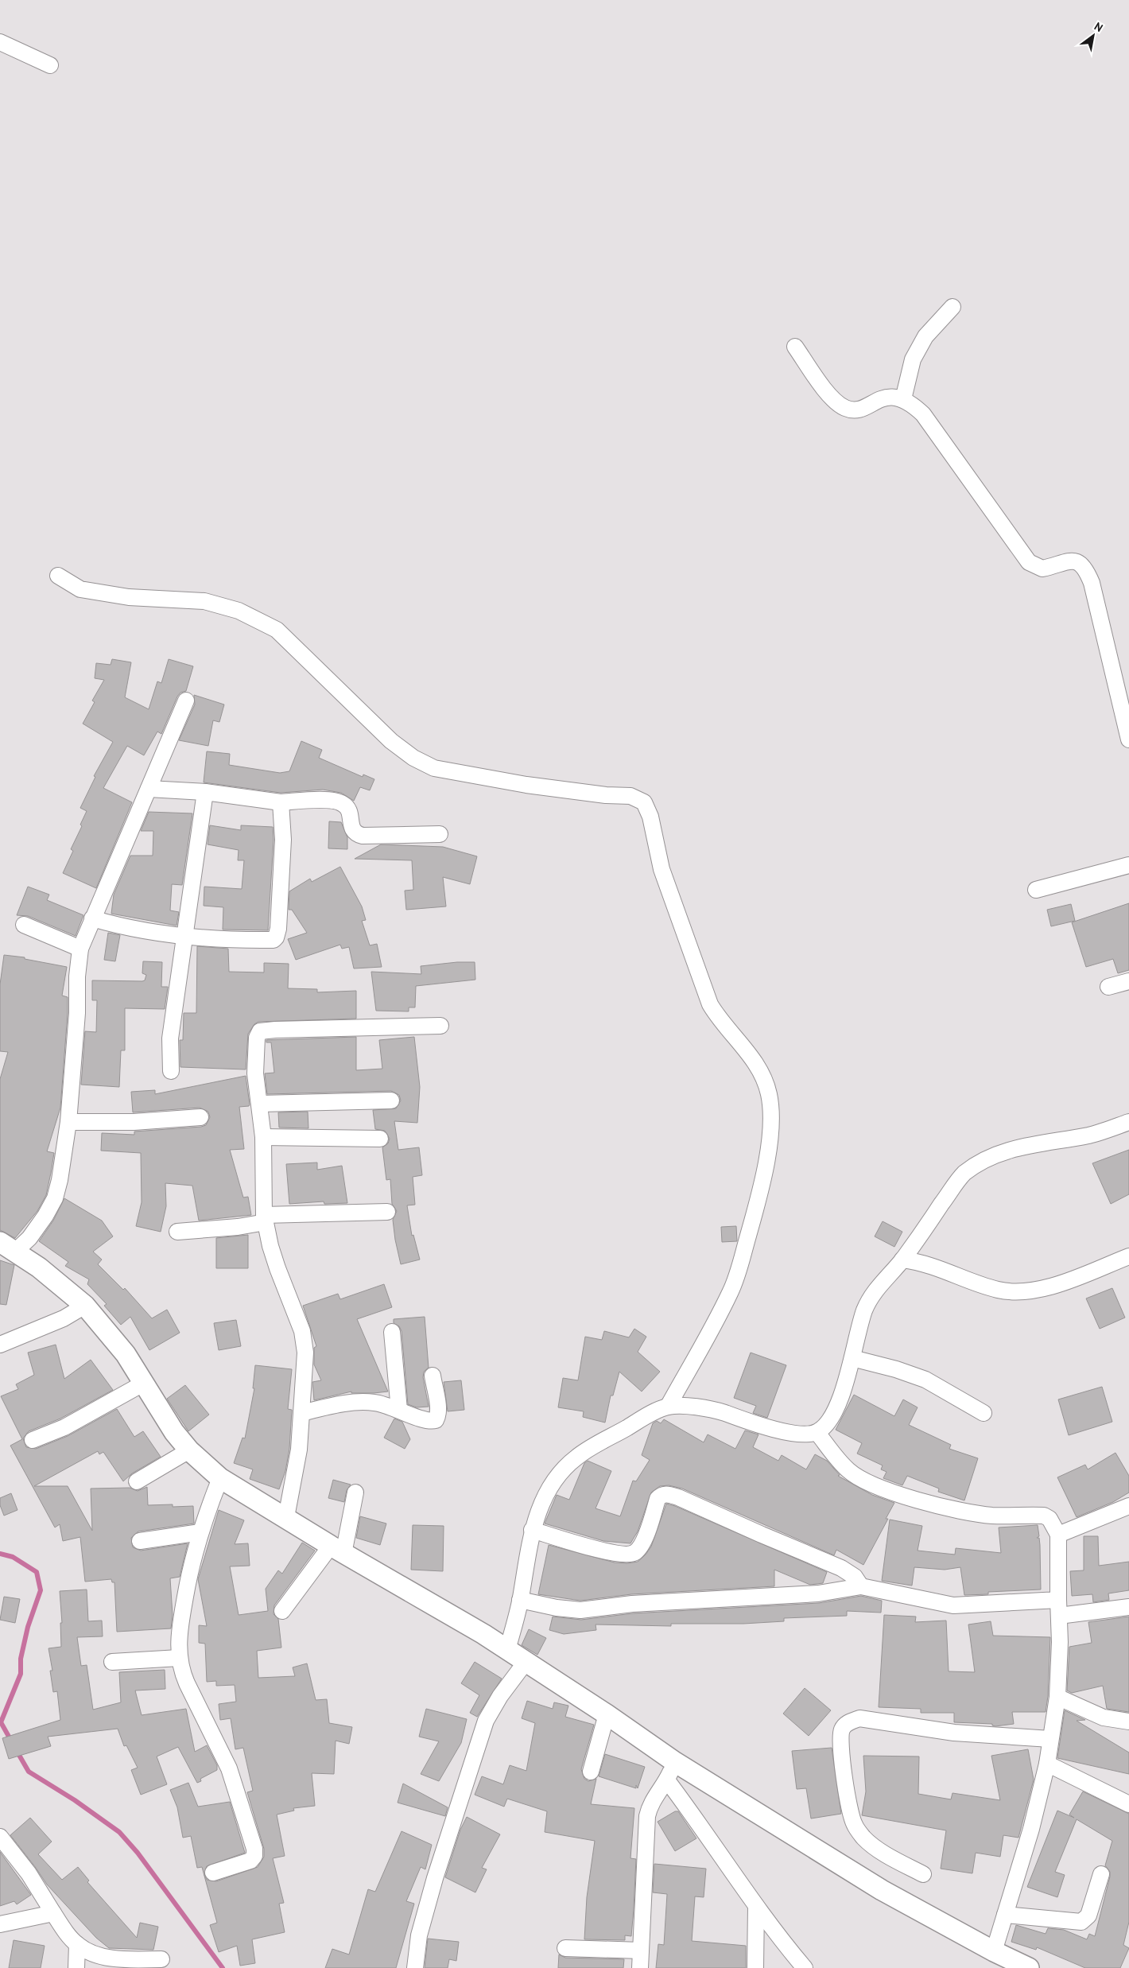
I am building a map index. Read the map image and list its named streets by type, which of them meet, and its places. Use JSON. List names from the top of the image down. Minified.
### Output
{"north":"top right"}
